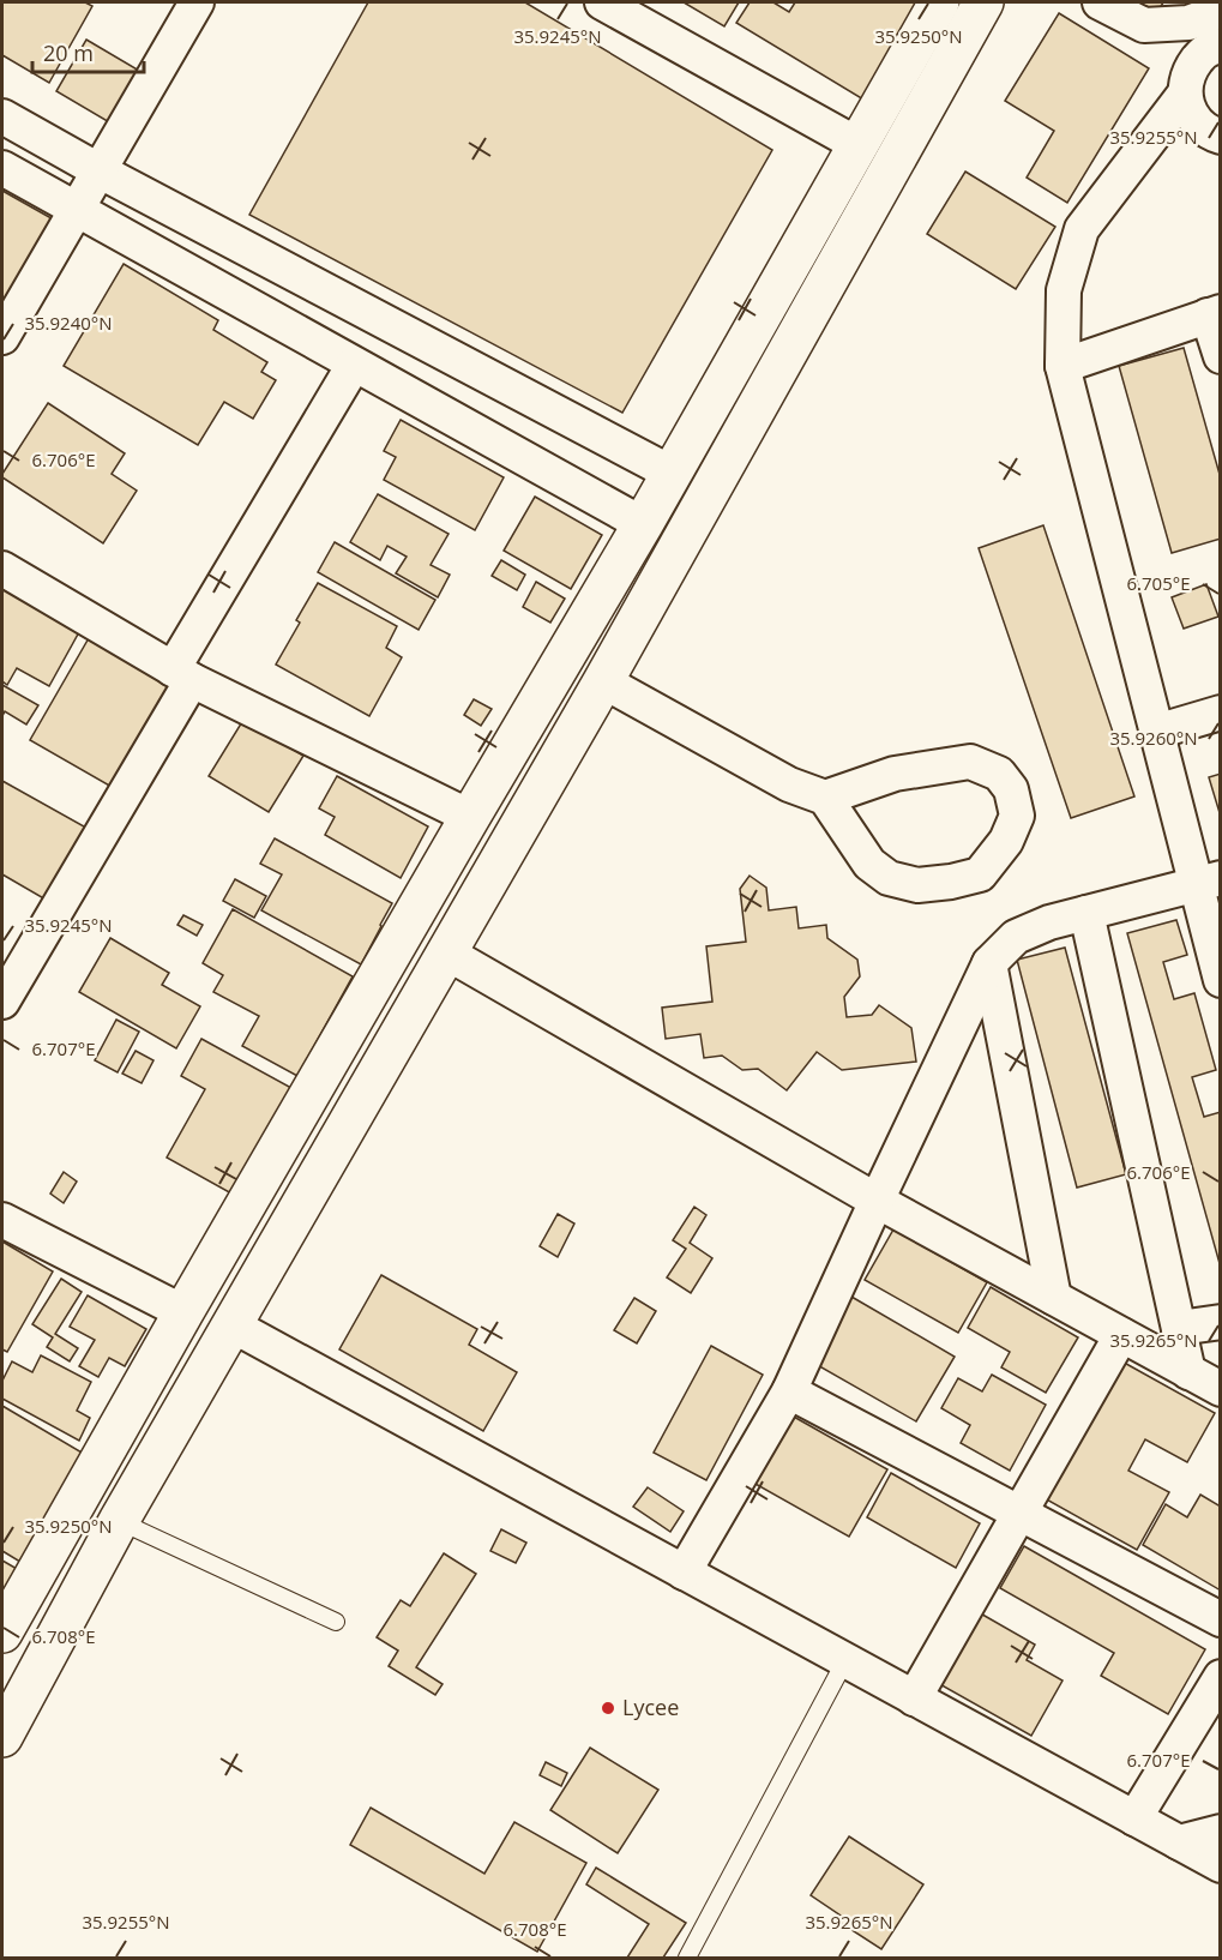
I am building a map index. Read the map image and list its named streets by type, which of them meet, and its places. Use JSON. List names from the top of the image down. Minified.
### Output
{"places":["Lycee"],"scale_bar":"20 m","coordinates":["35.9245°N","35.9250°N","35.9255°N","35.9240°N","6.706°E","6.705°E","35.9260°N","6.707°E","35.9265°N","6.708°E"]}
